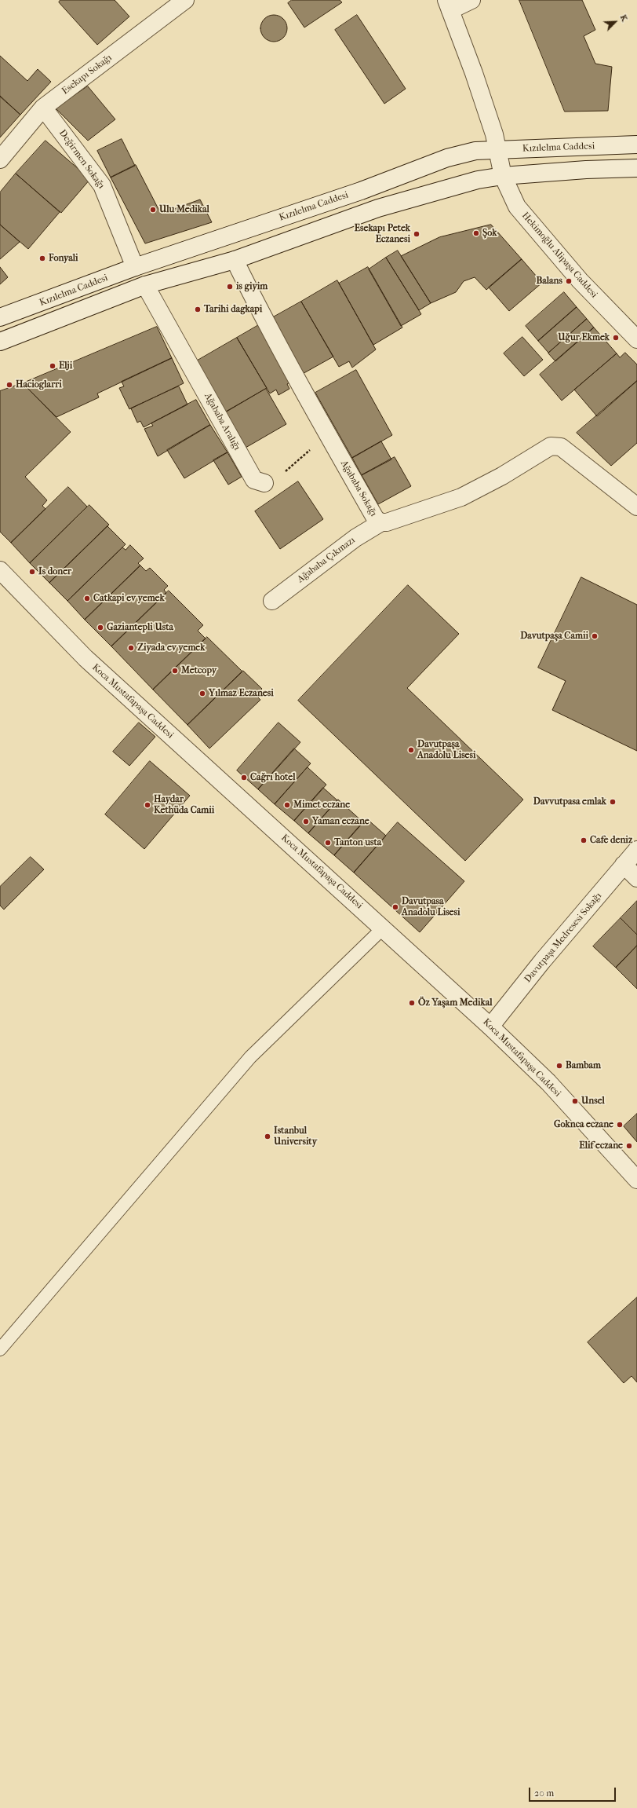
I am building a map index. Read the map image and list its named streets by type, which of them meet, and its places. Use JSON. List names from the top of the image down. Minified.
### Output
{"streets":{"street":["Esekapı Sokağı","Kızılelma Caddesi","Değirmen Sokağı","Hekimoğlu Alipaşa Caddesi","Ağababa Aralığı","Ağababa Sokağı","Ağababa Çıkmazı","Koca Mustafapaşa Caddesi","Davutpaşa Medresesi Sokağı"]},"crossings":[["Esekapı Sokağı","Değirmen Sokağı"],["Kızılelma Caddesi","Değirmen Sokağı"],["Kızılelma Caddesi","Hekimoğlu Alipaşa Caddesi"],["Ağababa Sokağı","Ağababa Çıkmazı"],["Koca Mustafapaşa Caddesi","Davutpaşa Medresesi Sokağı"]],"places":["Ulu Medikal","Şok","Esekapı Petek Eczanesi","Fonyali","Balans","is giyim","Tarihi dagkapi","Uğur Ekmek","Elji","Hacioglarri","Is doner","Catkapi ev yemek","Gaziantepli Usta","Davutpaşa Camii","Ziyada ev yemek","Metcopy","Yılmaz Eczanesi","Davutpaşa Anadolu Lisesi","Cağrı hotel","Davvutpasa emlak","Haydar Kethüda Camii","Mimet eczane","Yaman eczane","Cafe deniz","Tanton usta","Davutpasa Anadolu Lisesi","Öz Yaşam Medikal","Bambam","Unsel","Goknca eczane","Istanbul University","Elif eczane"],"scale_bar":"20 m","north":"top right"}
